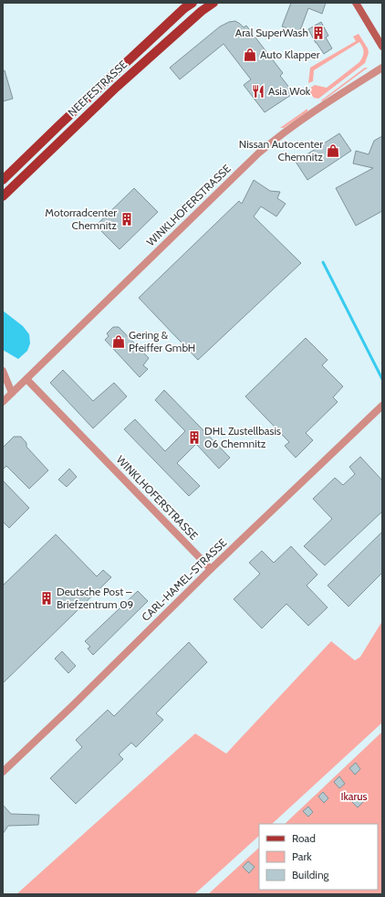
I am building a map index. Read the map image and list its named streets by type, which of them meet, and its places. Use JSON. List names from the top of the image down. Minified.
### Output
{"streets":{"main road":["NEEFESTRASSE"],"street":["WINKLHOFERSTRASSE","CARL-HAMEL-STRASSE"]},"crossings":[["WINKLHOFERSTRASSE","CARL-HAMEL-STRASSE"]],"parks":["Ikarus"],"places":{"building":["Aral SuperWash","Motorradcenter Chemnitz","DHL Zustellbasis 06 Chemnitz","Deutsche Post – Briefzentrum 09"],"shop":["Auto Klapper","Nissan Autocenter Chemnitz","Gering & Pfeiffer GmbH"],"restaurant":["Asia Wok"]},"legend":["Road","Park","Building"]}
